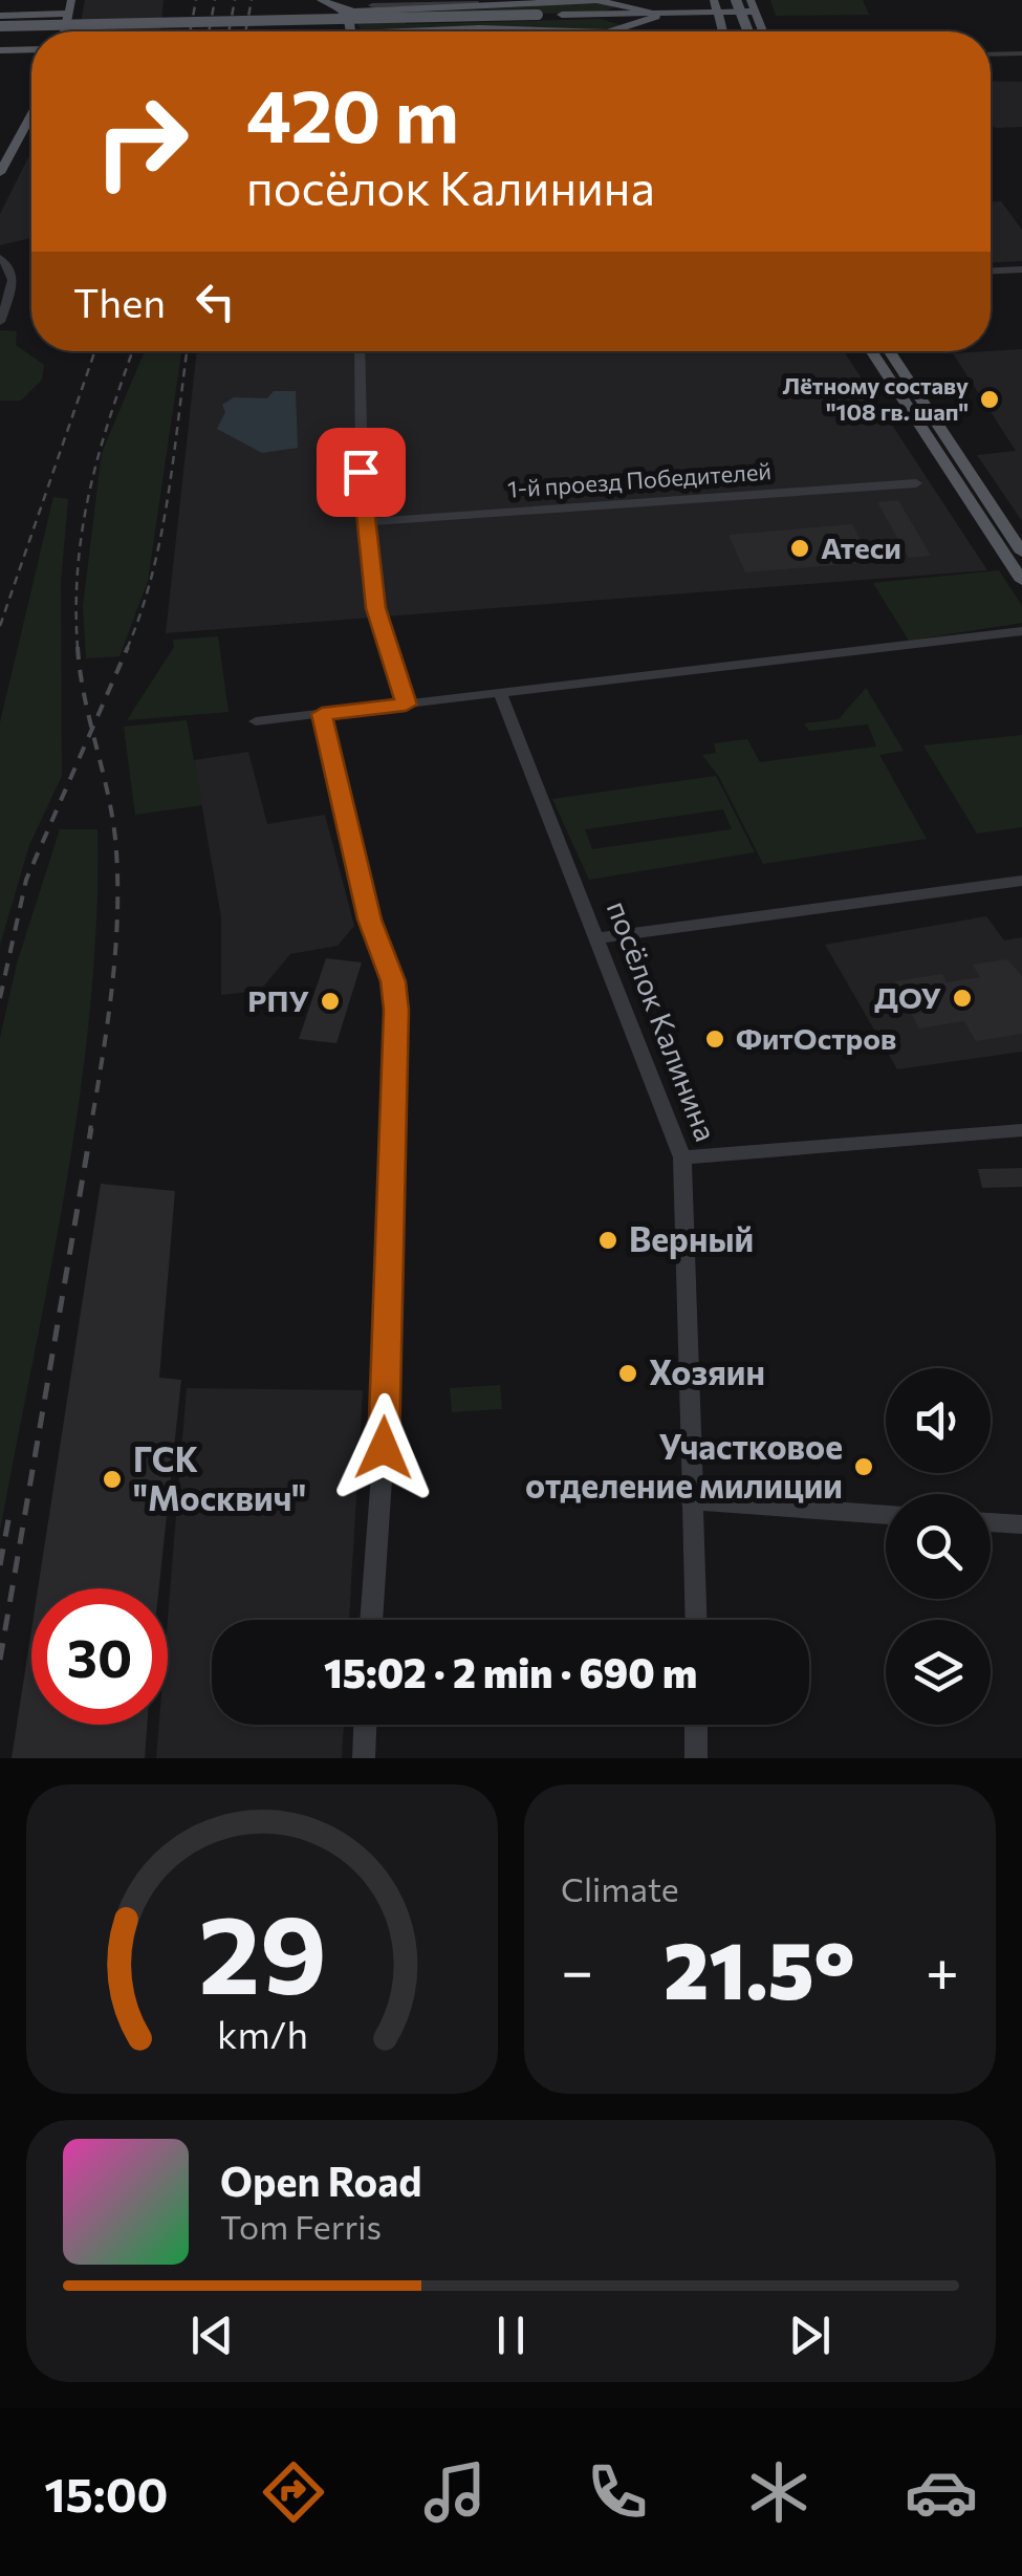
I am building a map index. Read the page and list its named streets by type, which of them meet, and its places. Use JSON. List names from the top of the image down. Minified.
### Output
{"streets":{"street":["1-й проезд Победителей","посёлок Калинина"]},"places":["Лётному составу \"108 гв. шап\"","Атеси","ДОУ","РПУ","ФитОстров","Верный","Хозяин","Участковое отделение милиции","ГСК \"Москвич\""],"page":{"turn":["420 m","посёлок Калинина"],"then":"Then","limit":"30","trip":"15:02 · 2 min · 690 m","tile":"Climate","heat":["−","21.5°","+"],"song":["Open Road","Tom Ferris"],"tabs":"15:00","gauge":["29","km/h"]}}
